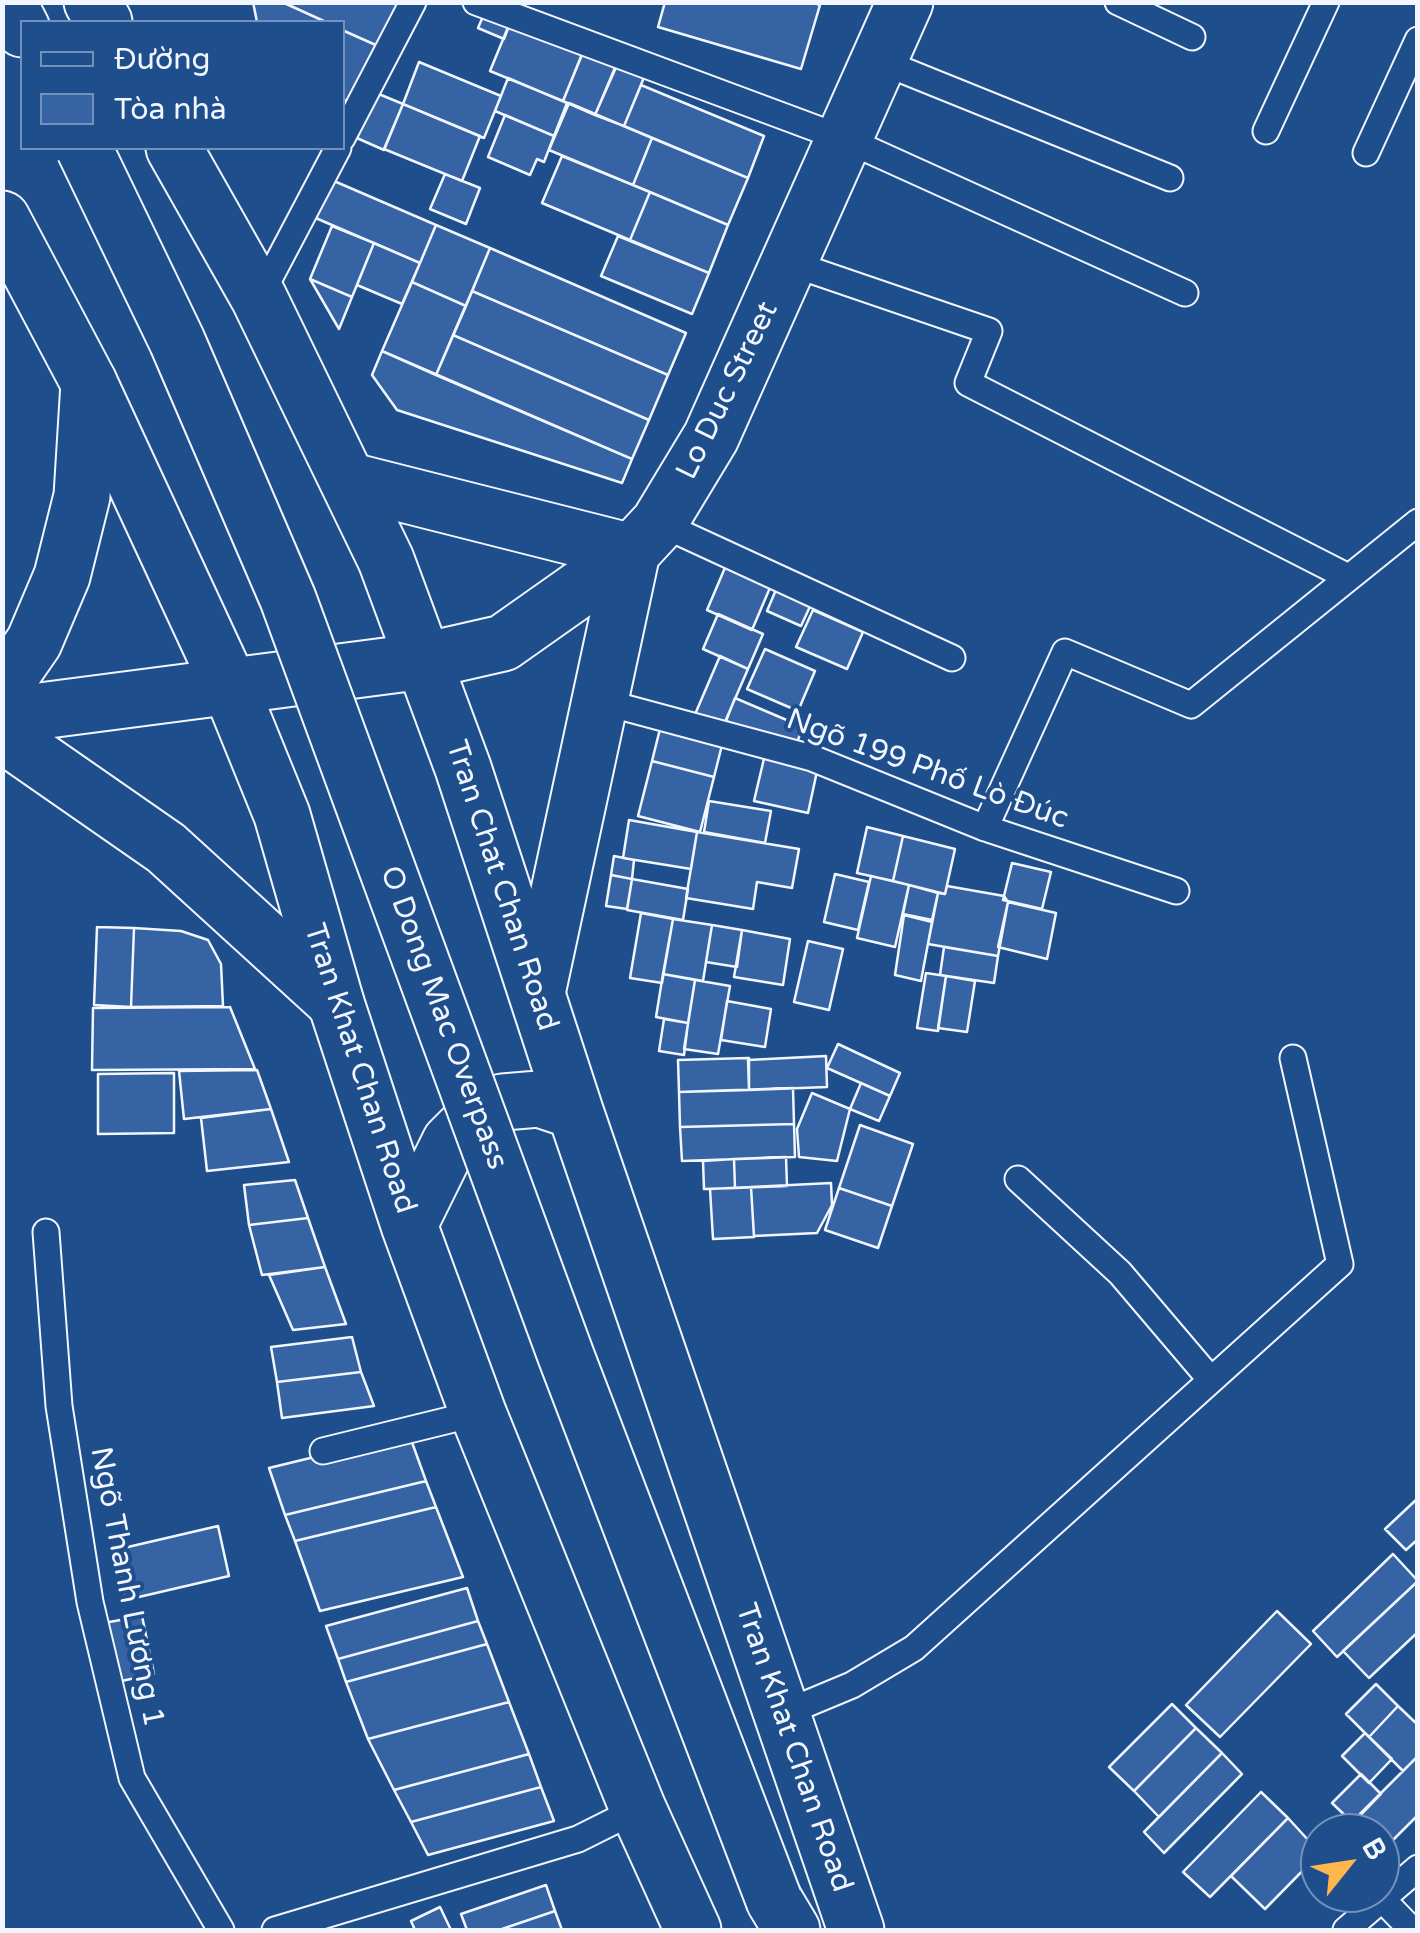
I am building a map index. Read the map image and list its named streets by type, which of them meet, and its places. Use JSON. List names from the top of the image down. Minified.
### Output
{"streets":{"main road":["Lo Duc Street","Tran Chat Chan Road","O Dong Mac Overpass","Tran Khat Chan Road"],"lane":["Ngõ 199 Phố Lò Đúc","Ngõ Thanh Lương 1"]},"crossings":[["Lo Duc Street","Tran Chat Chan Road"],["Lo Duc Street","Tran Khat Chan Road"],["Tran Chat Chan Road","Tran Khat Chan Road"]],"legend":["Đường","Tòa nhà"],"north":"top right"}
